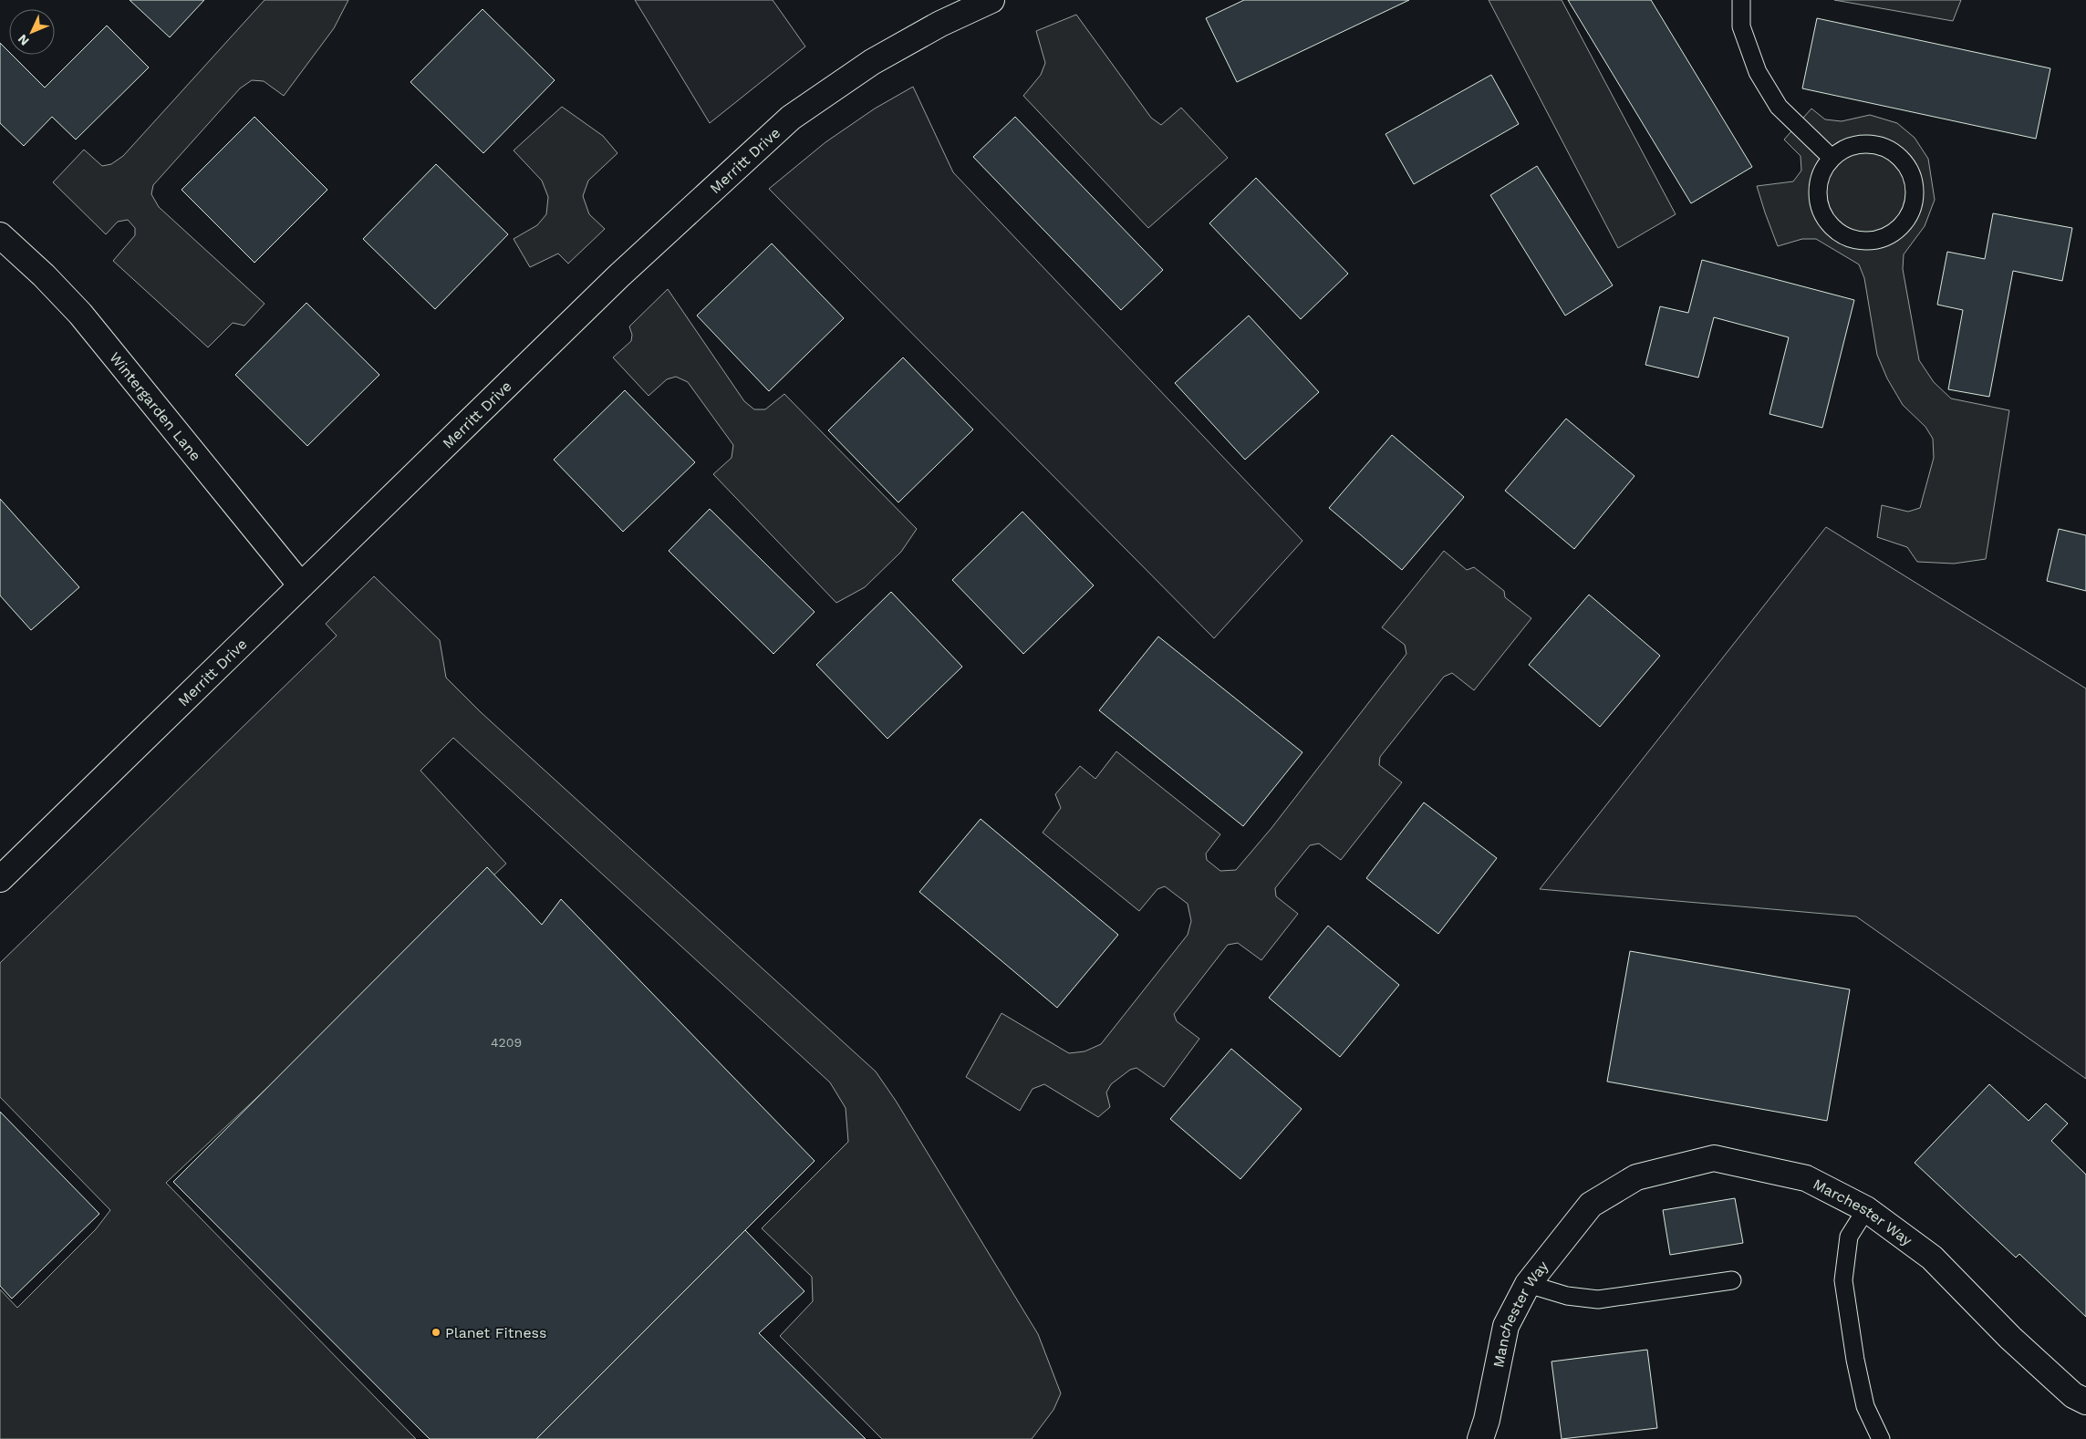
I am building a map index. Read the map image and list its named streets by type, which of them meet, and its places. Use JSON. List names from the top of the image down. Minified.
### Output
{"streets":{"street":["Merritt Drive","Wintergarden Lane","Marchester Way","Manchester Way"]},"crossings":[["Merritt Drive","Wintergarden Lane"],["Marchester Way","Manchester Way"]],"places":["Planet Fitness"],"house_numbers":["4209"],"north":"bottom left"}
